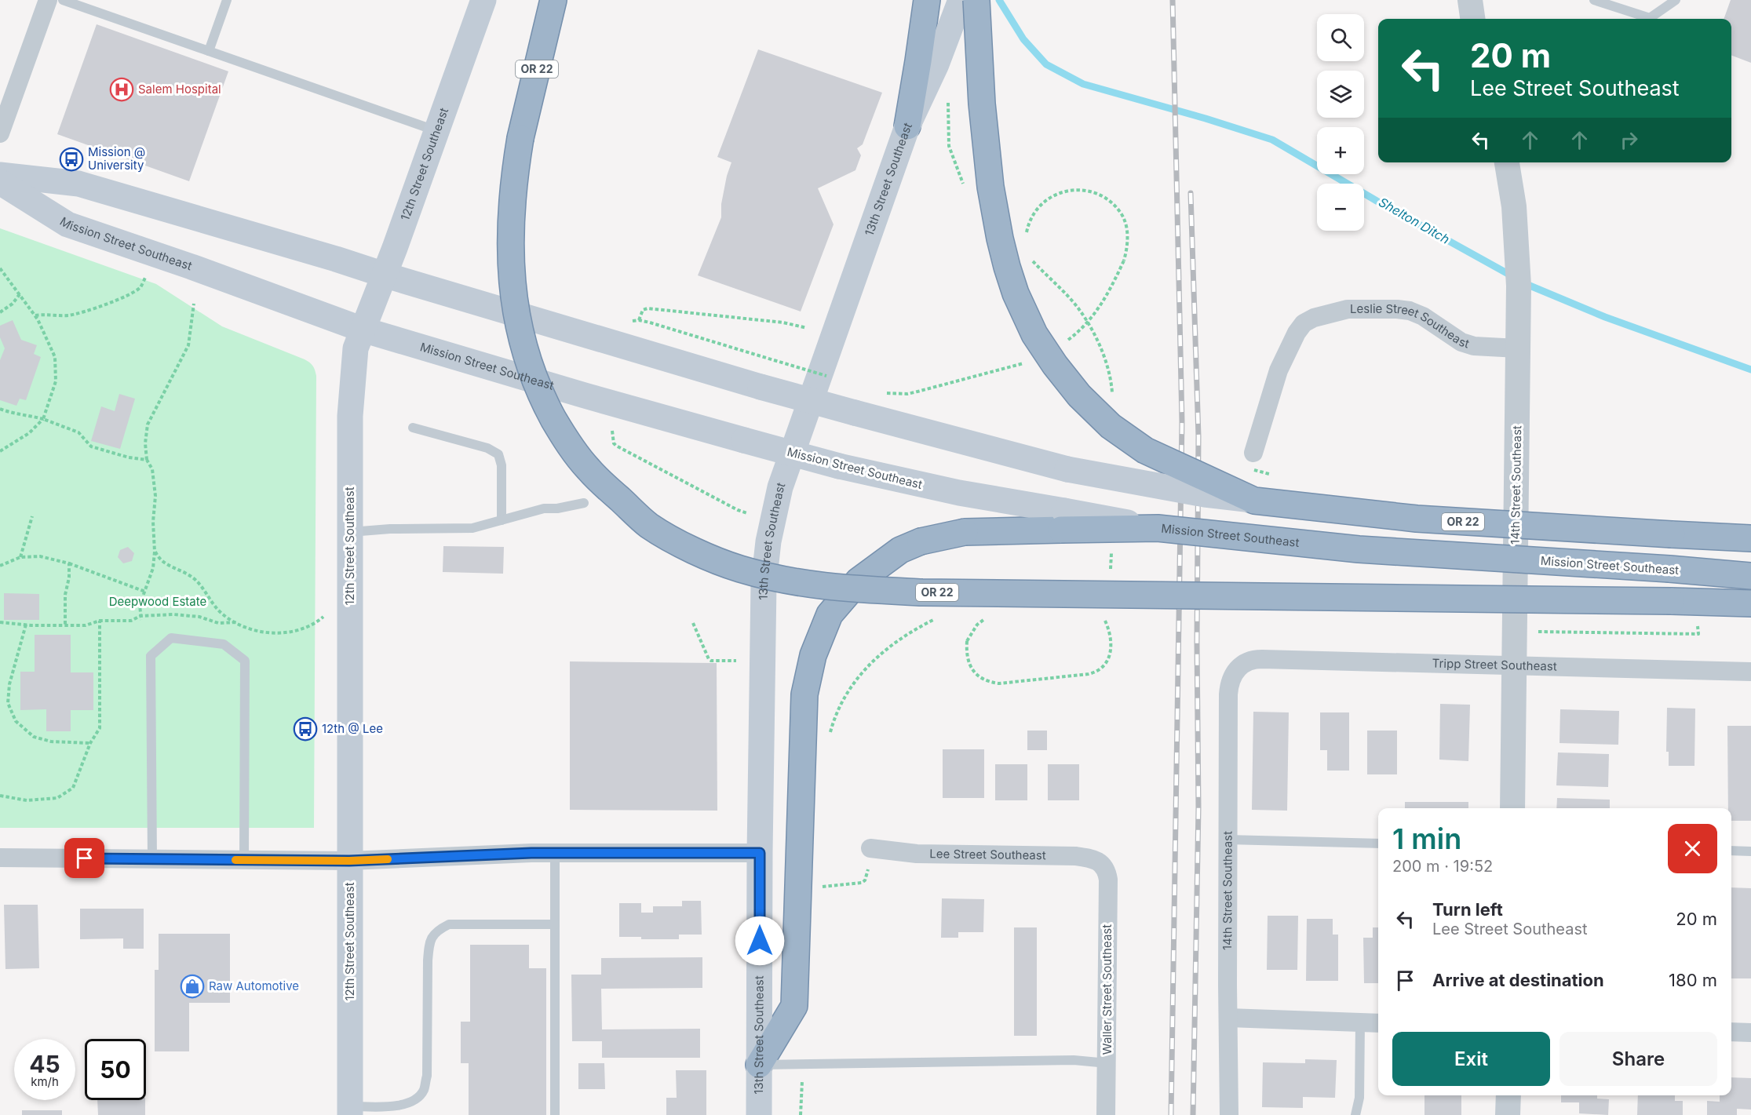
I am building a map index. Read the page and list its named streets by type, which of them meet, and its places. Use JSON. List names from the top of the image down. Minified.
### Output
{"streets":{"highway":["OR 22","Mission Street Southeast"],"main road":["12th Street Southeast","13th Street Southeast"],"street":["Leslie Street Southeast","14th Street Southeast","Tripp Street Southeast","Lee Street Southeast","Waller Street Southeast"]},"crossings":[["OR 22","13th Street Southeast"],["12th Street Southeast","Mission Street Southeast"],["13th Street Southeast","Mission Street Southeast"],["Leslie Street Southeast","14th Street Southeast"],["14th Street Southeast","Tripp Street Southeast"],["Lee Street Southeast","Waller Street Southeast"]],"water":["Shelton Ditch"],"parks":["Deepwood Estate"],"places":{"hospital":["Salem Hospital"],"bus stop":["Mission @ University","12th @ Lee"],"shop":["Raw Automotive"]},"page":{"map_buttons":["+","−"],"turn":["20 m","Lee Street Southeast"],"heading":["1 min","200 m · 19:52"],"list":[{"name":"Turn left","note":"Lee Street Southeast","value":"20 m"},{"name":"Arrive at destination","value":"180 m"}],"buttons":["Exit","Share"],"speed":"45 km/h","limit":"50"}}
